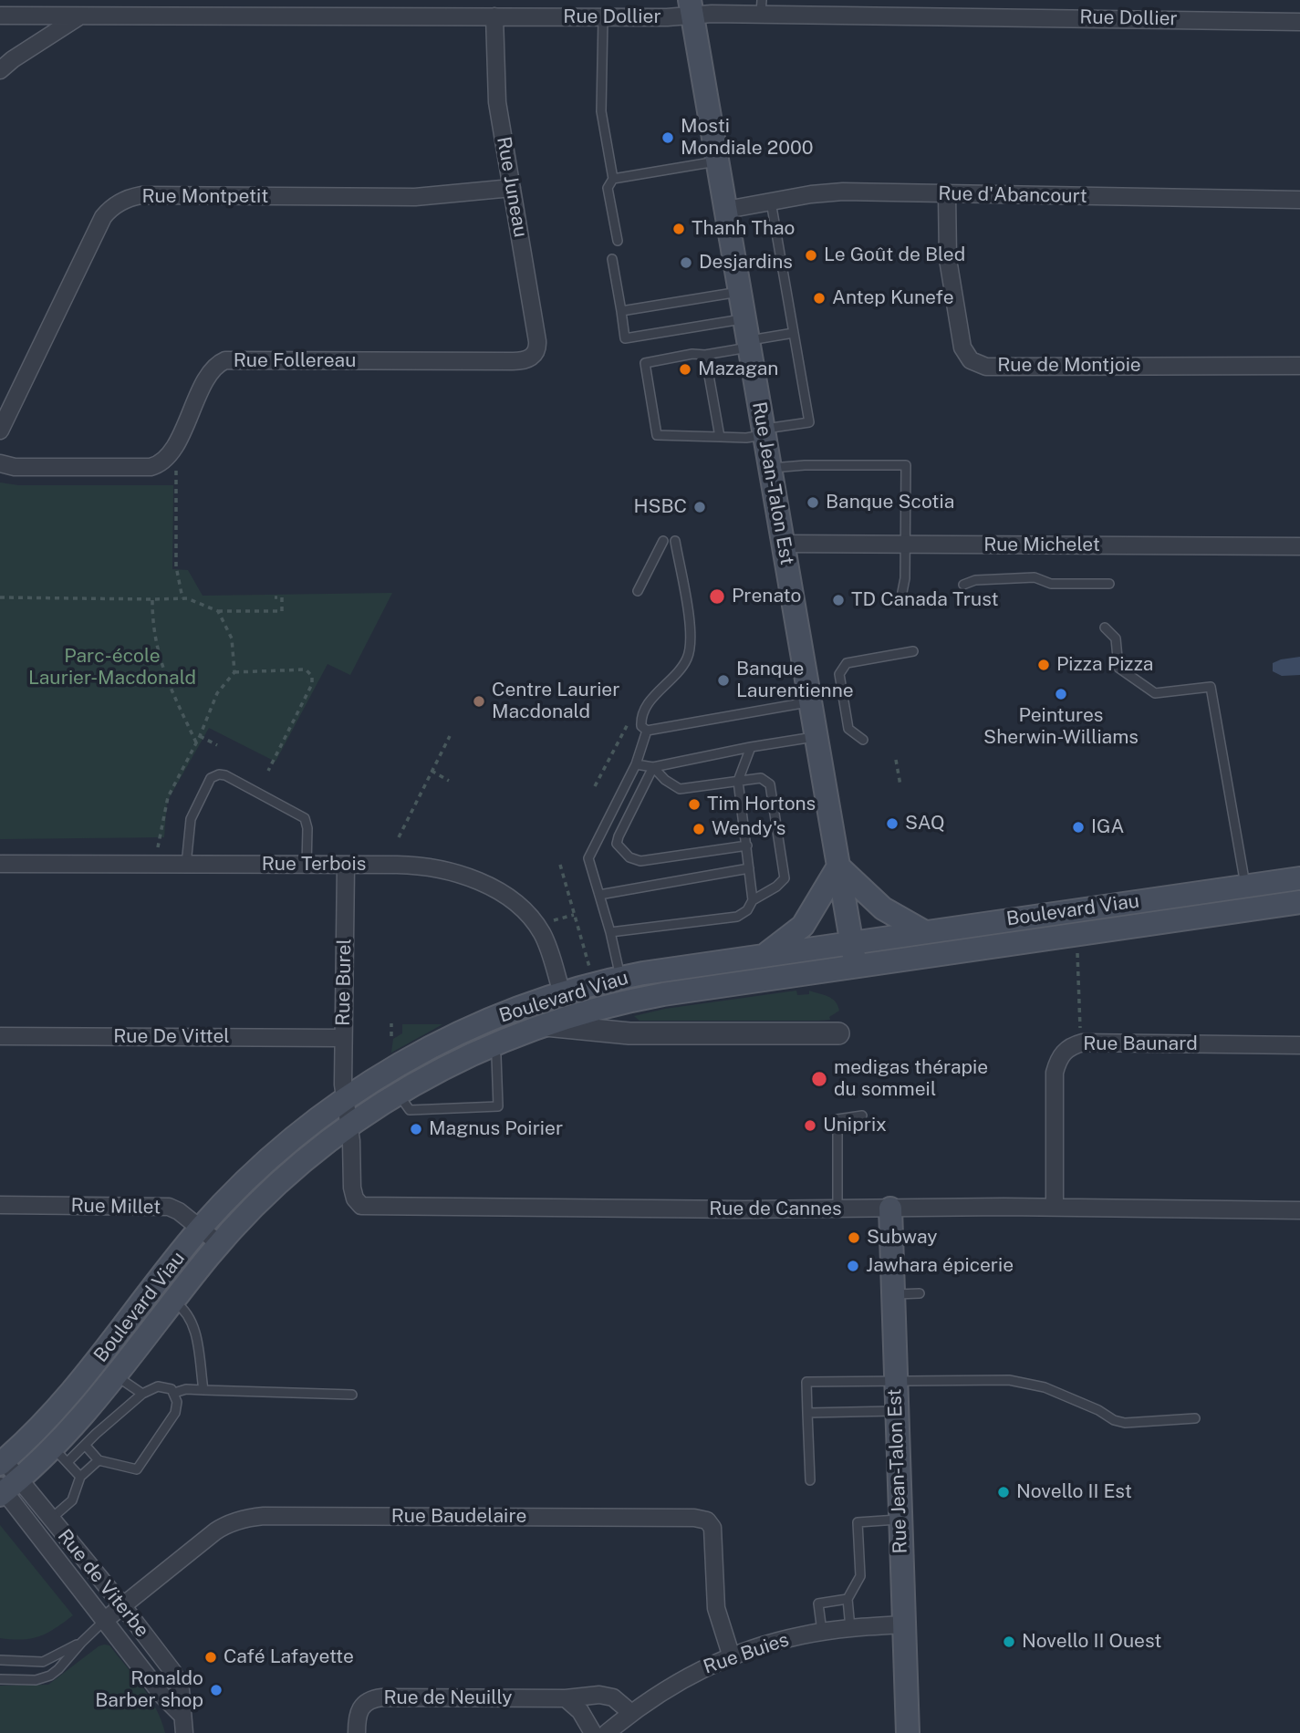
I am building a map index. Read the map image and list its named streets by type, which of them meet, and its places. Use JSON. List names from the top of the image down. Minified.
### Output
{"streets":{"main road":["Rue Jean-Talon Est","Boulevard Viau"],"street":["Rue Dollier","Rue Juneau","Rue d'Abancourt","Rue Montpetit","Rue Follereau","Rue de Montjoie","Rue Michelet","Rue Terbois","Rue Burel","Rue De Vittel","Rue Baunard","Rue Millet","Rue de Cannes","Rue Baudelaire","Rue de Viterbe","Rue Buies","Rue de Neuilly"]},"crossings":[["Rue Dollier","Rue Juneau"],["Rue Dollier","Rue Jean-Talon Est"],["Rue Juneau","Rue Montpetit"],["Rue Juneau","Rue Follereau"],["Rue d'Abancourt","Rue de Montjoie"],["Rue d'Abancourt","Rue Jean-Talon Est"],["Rue Jean-Talon Est","Rue Michelet"],["Rue Jean-Talon Est","Boulevard Viau"],["Rue Jean-Talon Est","Rue de Cannes"],["Rue Jean-Talon Est","Rue Buies"],["Rue Terbois","Boulevard Viau"],["Rue Terbois","Rue Burel"],["Boulevard Viau","Rue Burel"],["Boulevard Viau","Rue Millet"],["Boulevard Viau","Rue de Cannes"],["Boulevard Viau","Rue de Viterbe"],["Rue Burel","Rue De Vittel"],["Rue Burel","Rue de Cannes"],["Rue Baunard","Rue de Cannes"],["Rue Baudelaire","Rue de Viterbe"],["Rue Baudelaire","Rue Buies"],["Rue Buies","Rue de Neuilly"]],"parks":["Parc-école Laurier-Macdonald"],"places":["Mosti Mondiale 2000","Thanh Thao","Le Goût de Bled","Desjardins","Antep Kunefe","Mazagan","Banque Scotia","HSBC","Prenato","TD Canada Trust","Pizza Pizza","Banque Laurentienne","Peintures Sherwin-Williams","Centre Laurier Macdonald","Tim Hortons","SAQ","IGA","Wendy's","medigas thérapie du sommeil","Uniprix","Magnus Poirier","Subway","Jawhara épicerie","Novello II Est","Novello II Ouest","Café Lafayette","Ronaldo Barber shop"]}
